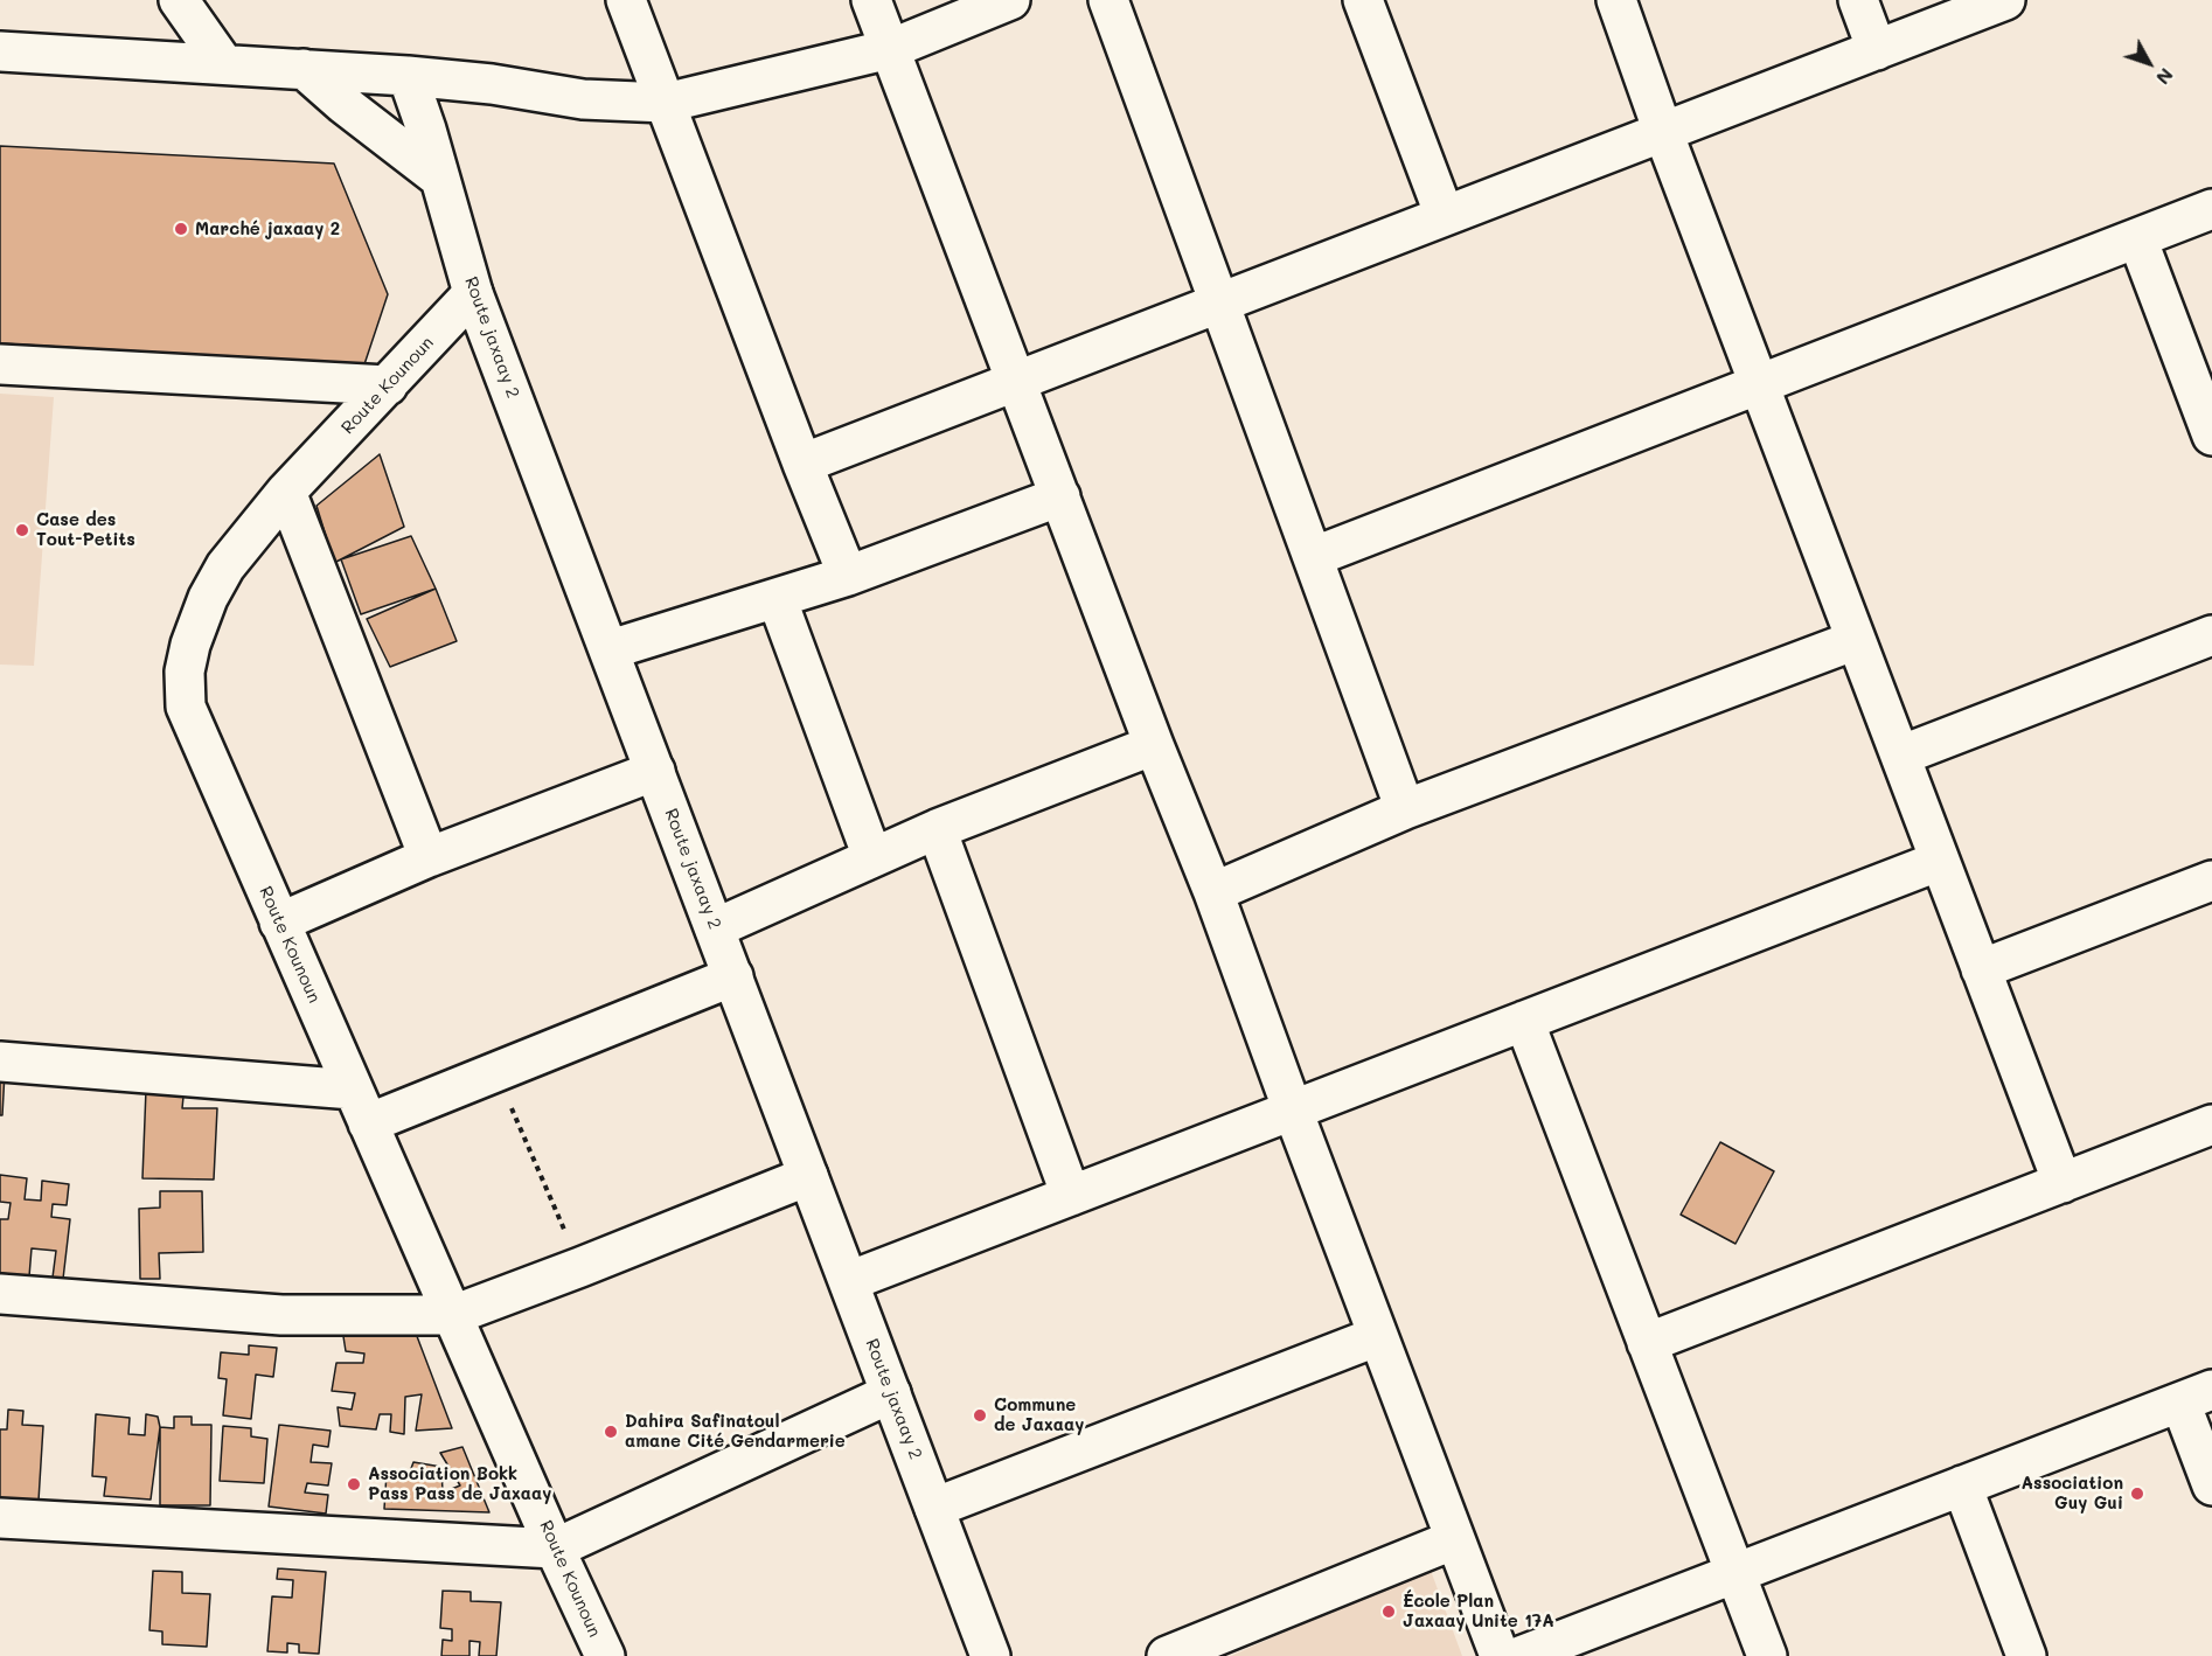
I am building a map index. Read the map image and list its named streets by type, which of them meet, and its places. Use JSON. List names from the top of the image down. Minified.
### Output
{"streets":{"street":["Route jaxaay 2","Route Kounoun"]},"crossings":[["Route jaxaay 2","Route Kounoun"]],"places":["Marché jaxaay 2","Case des Tout-Petits","Commune de Jaxaay","Dahira Safinatoul amane Cité Gendarmerie","Association Bokk Pass Pass de Jaxaay","Association Guy Gui","École Plan Jaxaay Unite 17A"],"north":"bottom right"}
